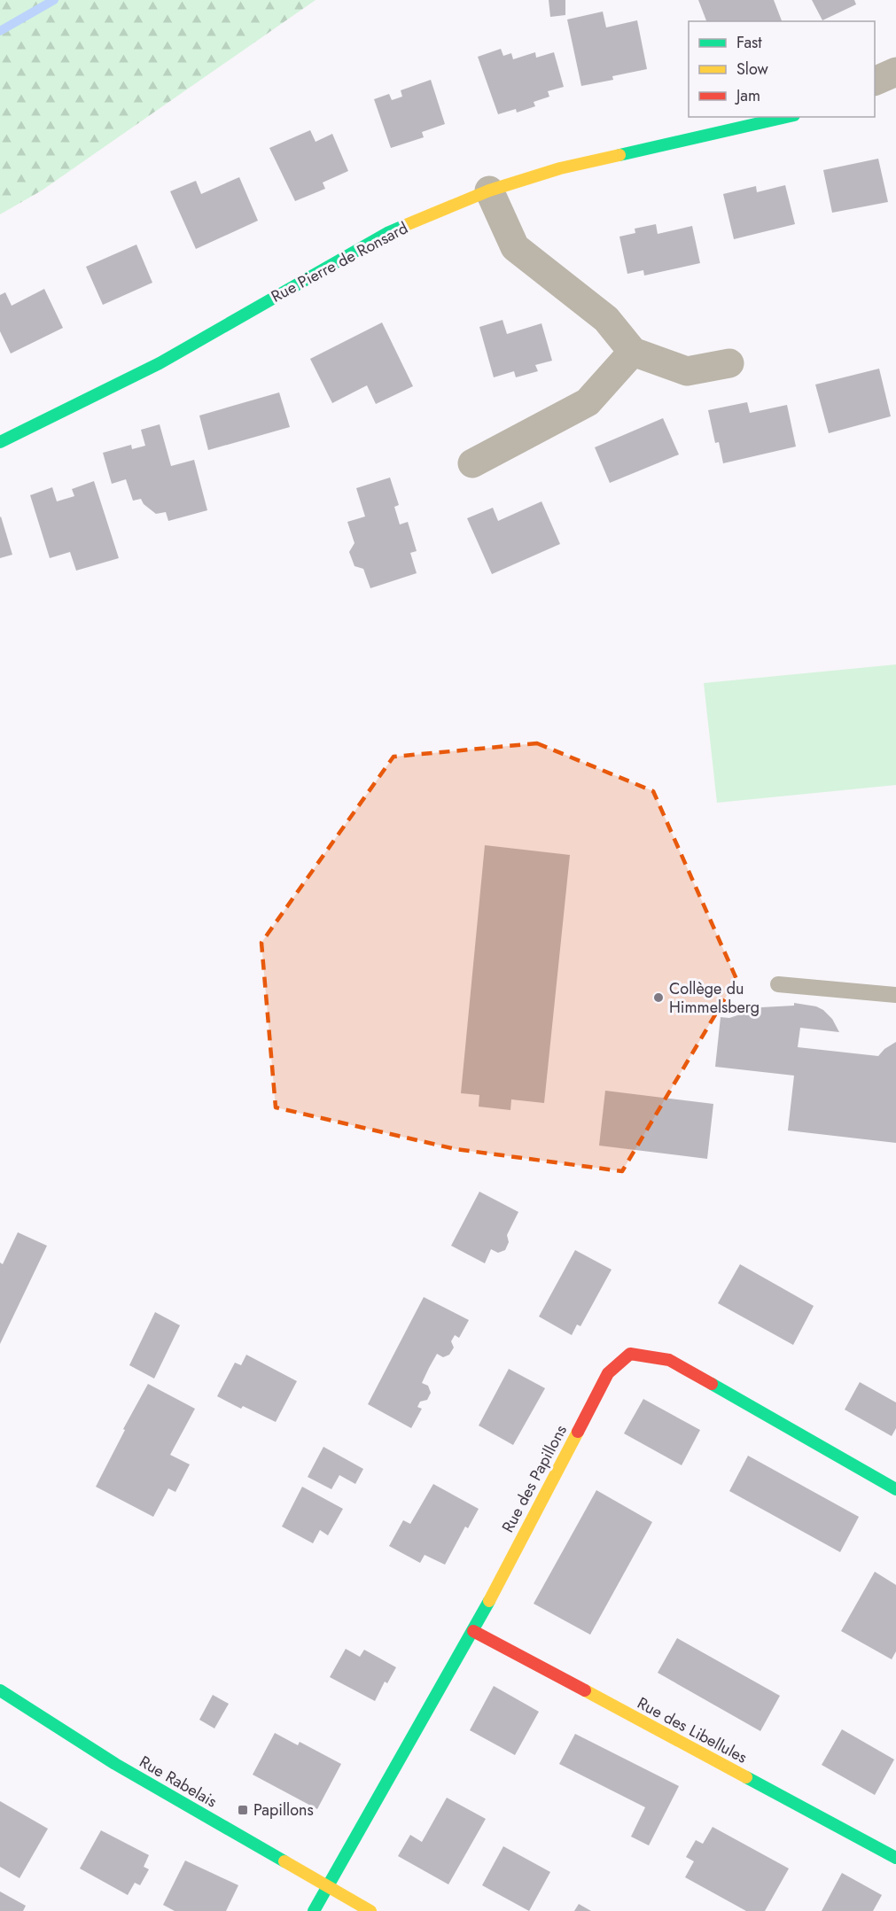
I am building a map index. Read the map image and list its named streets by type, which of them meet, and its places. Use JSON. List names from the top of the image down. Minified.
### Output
{"streets":{"street":["Rue Pierre de Ronsard","Rue des Papillons","Rue des Libellules","Rue Rabelais"]},"crossings":[["Rue des Papillons","Rue des Libellules"],["Rue des Papillons","Rue Rabelais"]],"places":{"other":["Collège du Himmelsberg"],"transit":["Papillons"]},"legend":["Fast","Slow","Jam"]}
